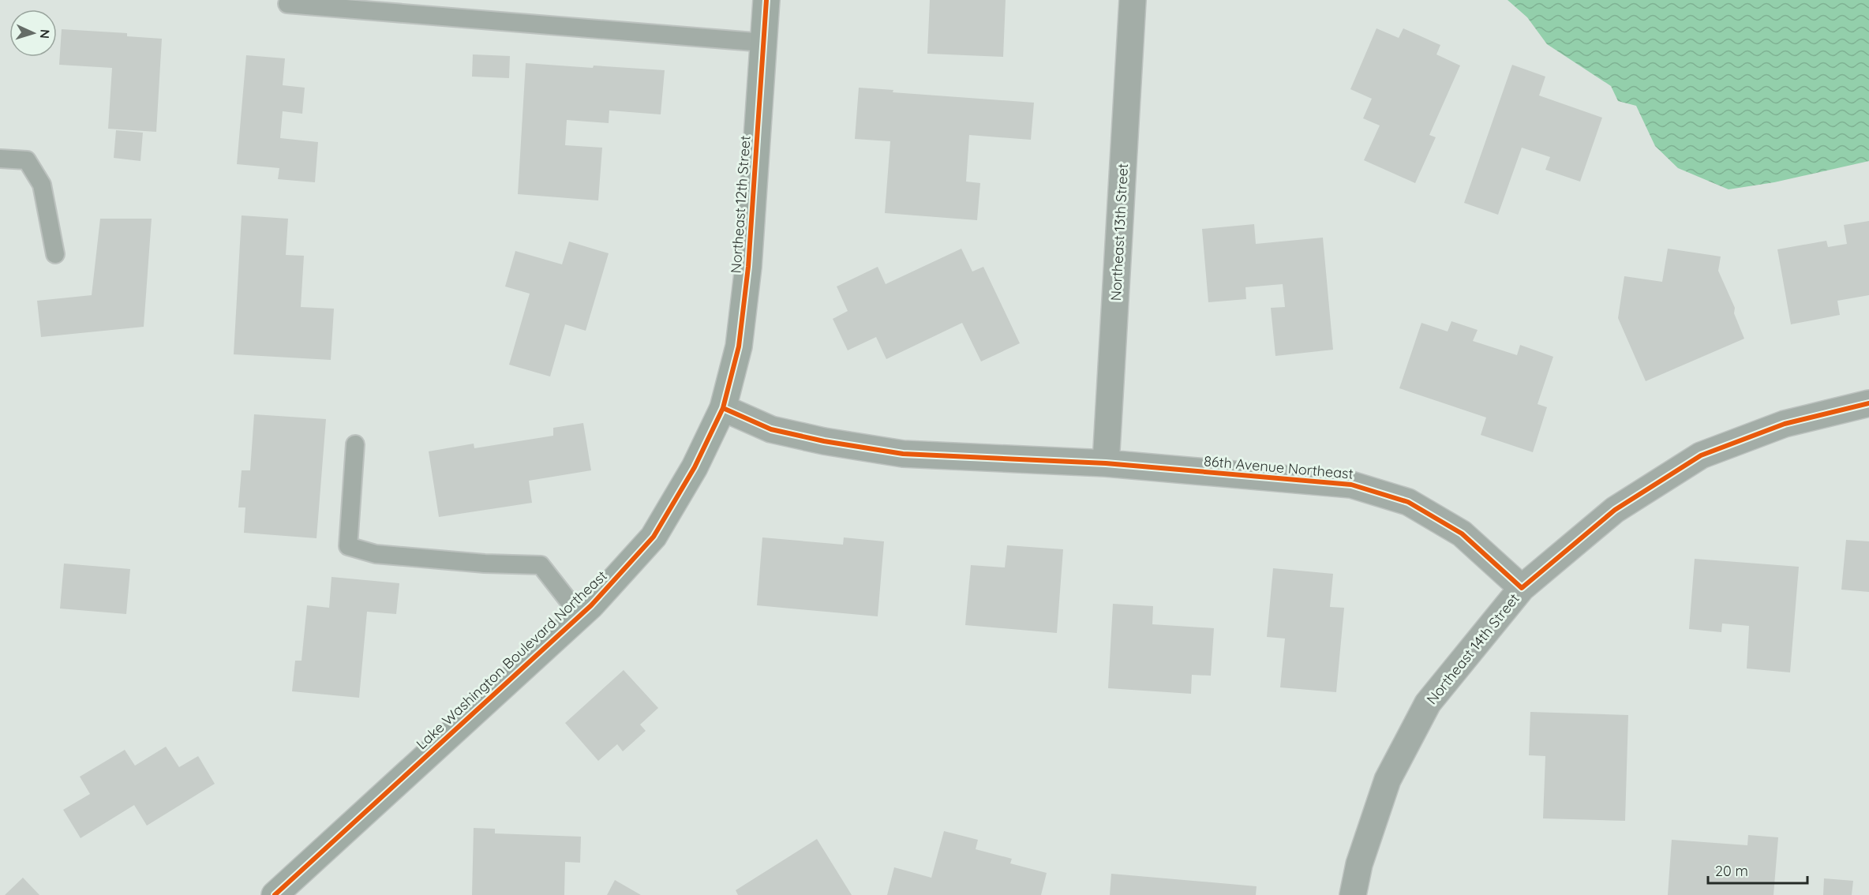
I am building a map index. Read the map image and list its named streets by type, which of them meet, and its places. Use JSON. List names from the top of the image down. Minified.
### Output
{"streets":{"main road":["Northeast 12th Street","Lake Washington Boulevard Northeast"],"street":["Northeast 13th Street","86th Avenue Northeast","Northeast 14th Street"]},"crossings":[["Northeast 12th Street","86th Avenue Northeast"],["Northeast 12th Street","Lake Washington Boulevard Northeast"],["Northeast 13th Street","86th Avenue Northeast"],["86th Avenue Northeast","Northeast 14th Street"],["86th Avenue Northeast","Lake Washington Boulevard Northeast"]],"scale_bar":"20 m","north":"right"}
